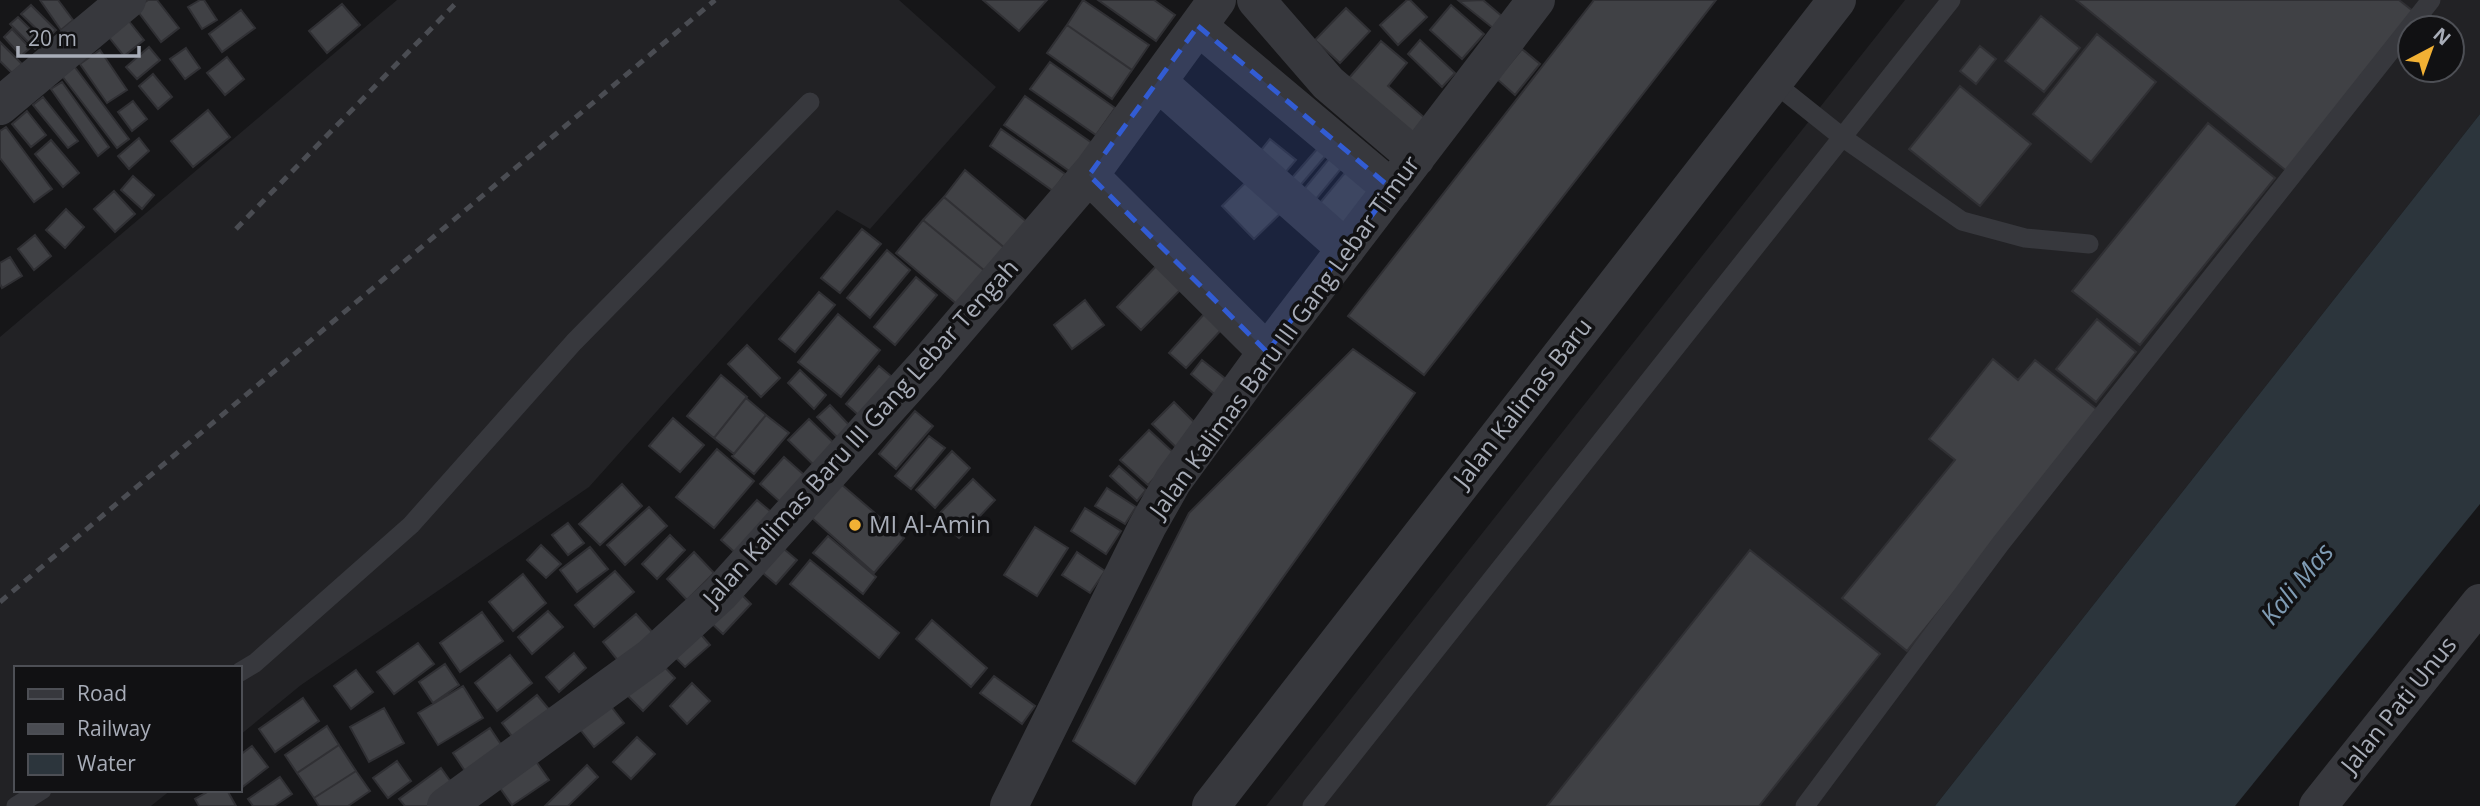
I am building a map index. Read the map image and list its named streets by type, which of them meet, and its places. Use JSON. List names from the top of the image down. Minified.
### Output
{"streets":{"street":["Jalan Kalimas Baru III Gang Lebar Timur","Jalan Kalimas Baru","Jalan Kalimas Baru III Gang Lebar Tengah","Jalan Pati Unus"]},"water":["Kali Mas"],"places":["MI Al-Amin"],"legend":["Road","Railway","Water"],"scale_bar":"20 m","north":"top right"}
